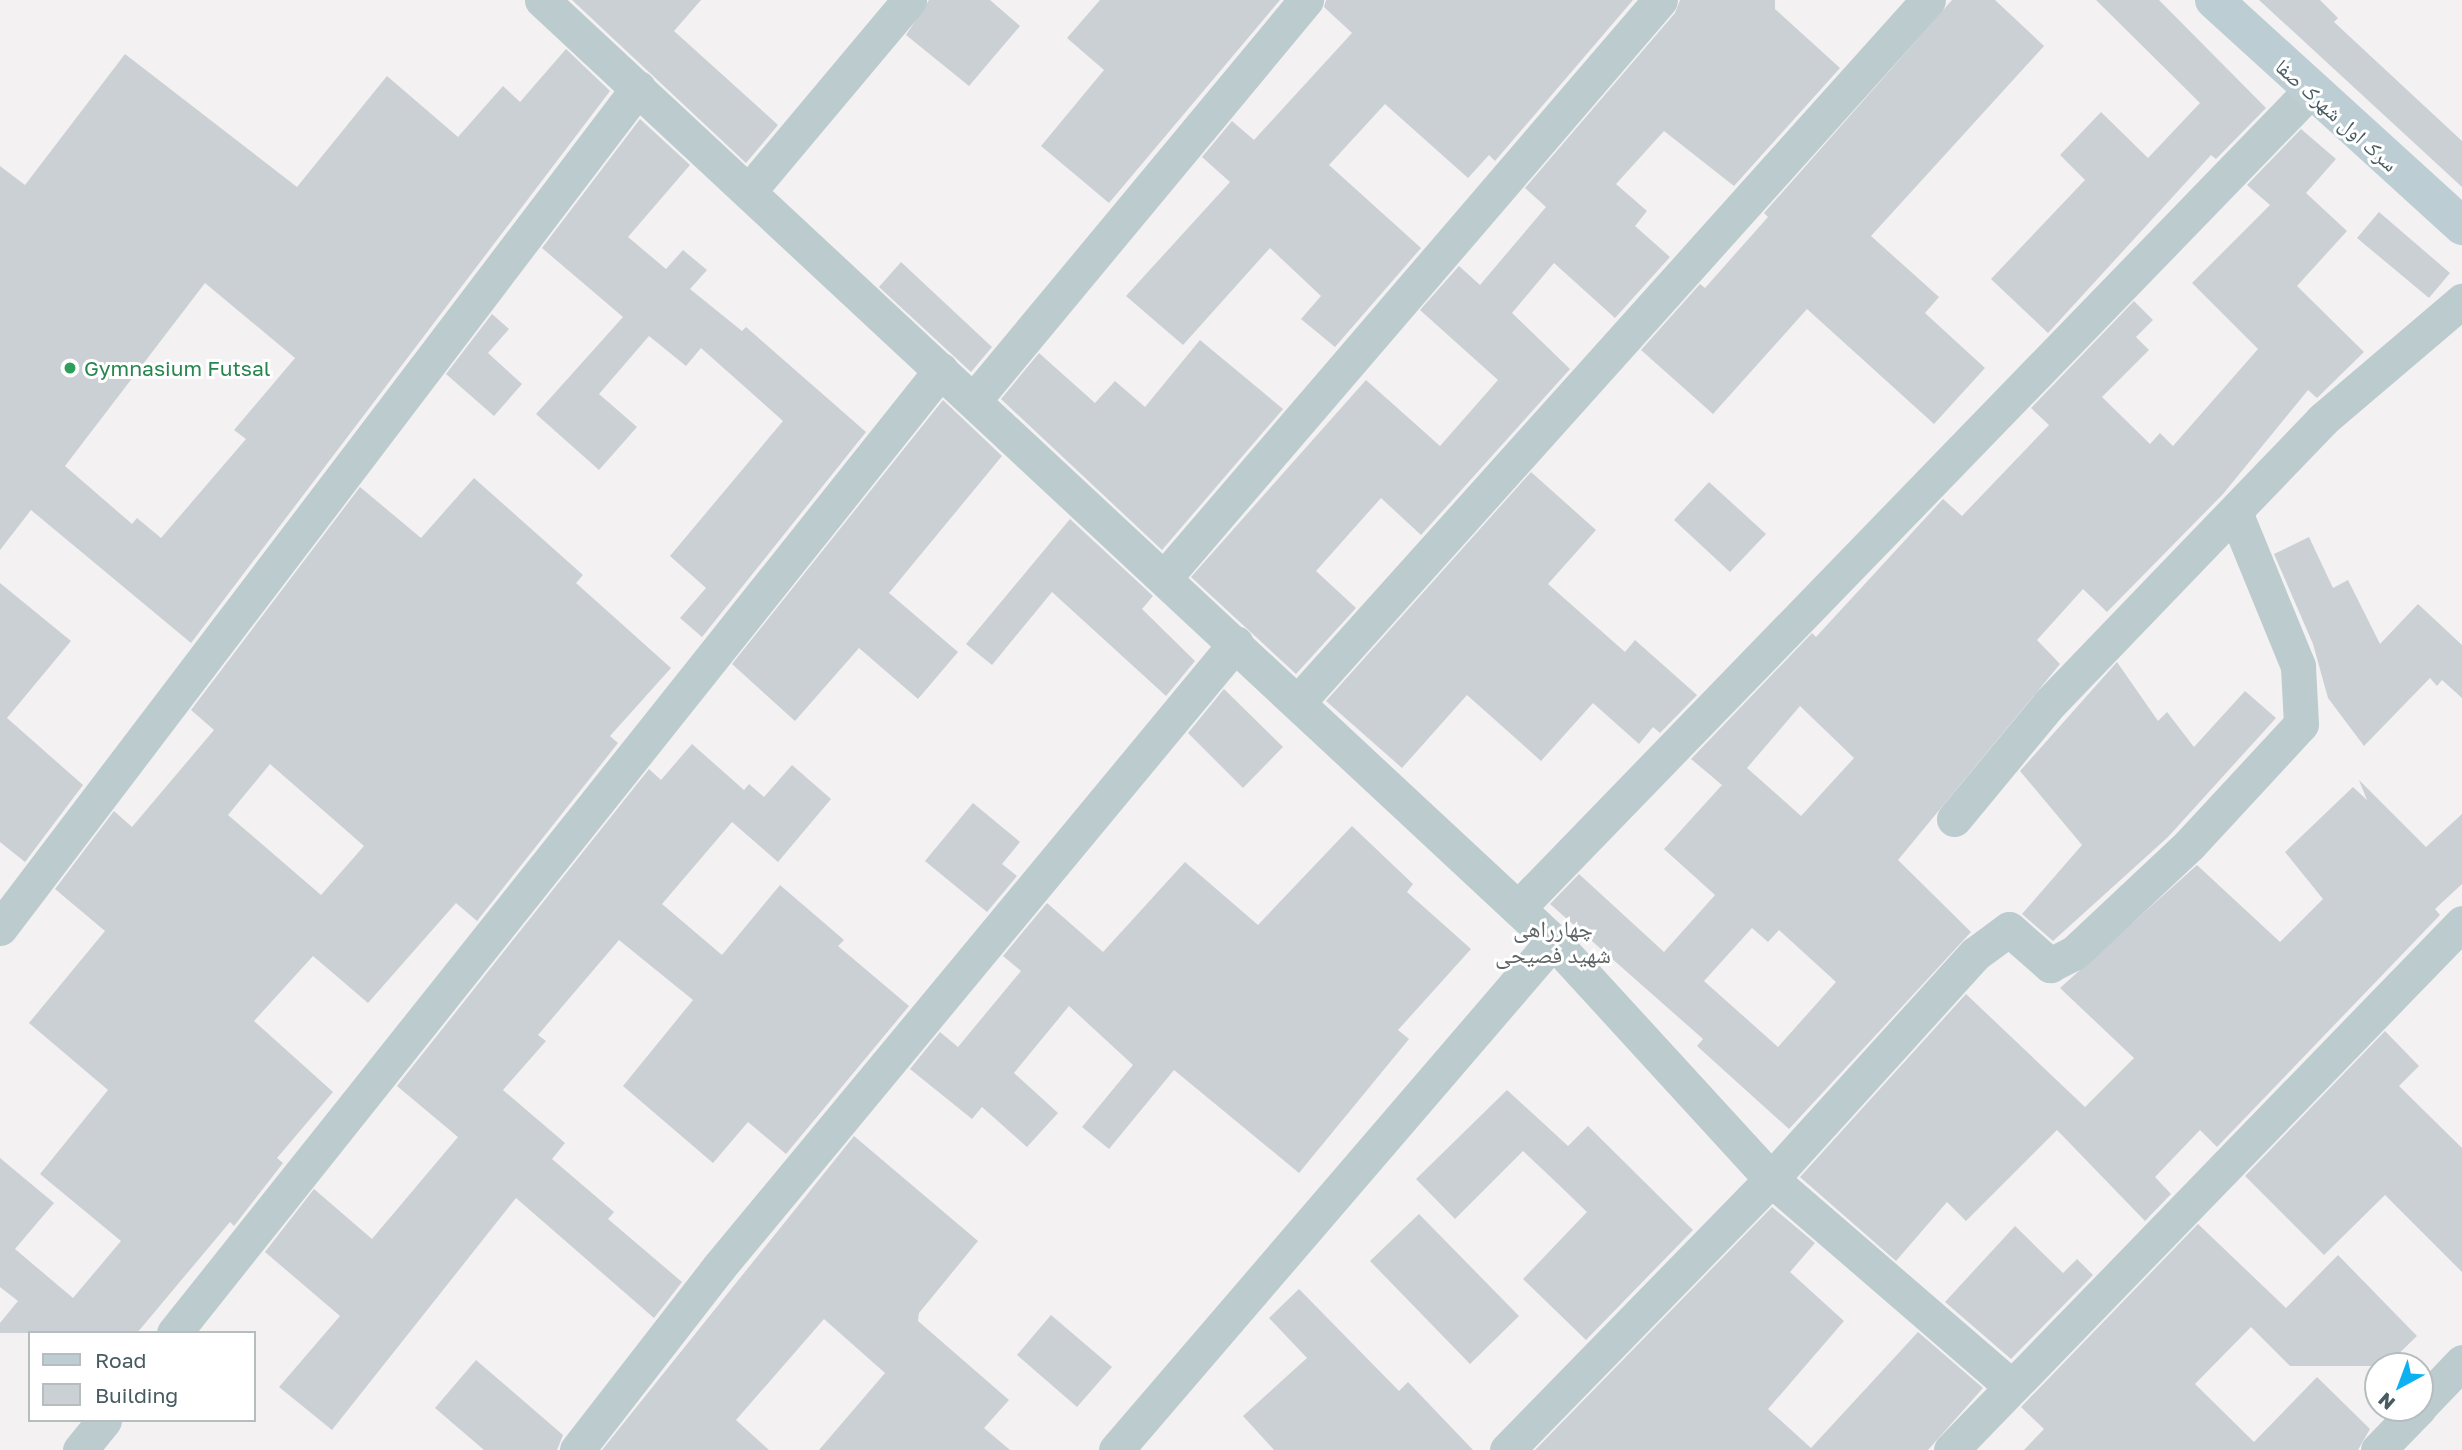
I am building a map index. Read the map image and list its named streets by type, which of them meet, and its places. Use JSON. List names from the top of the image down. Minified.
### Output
{"streets":{"street":["سرک اول شهرک صفا"]},"districts":["چهارراهی شهید فصیحی"],"places":["Gymnasium Futsal"],"legend":["Road","Building"],"north":"bottom left"}
